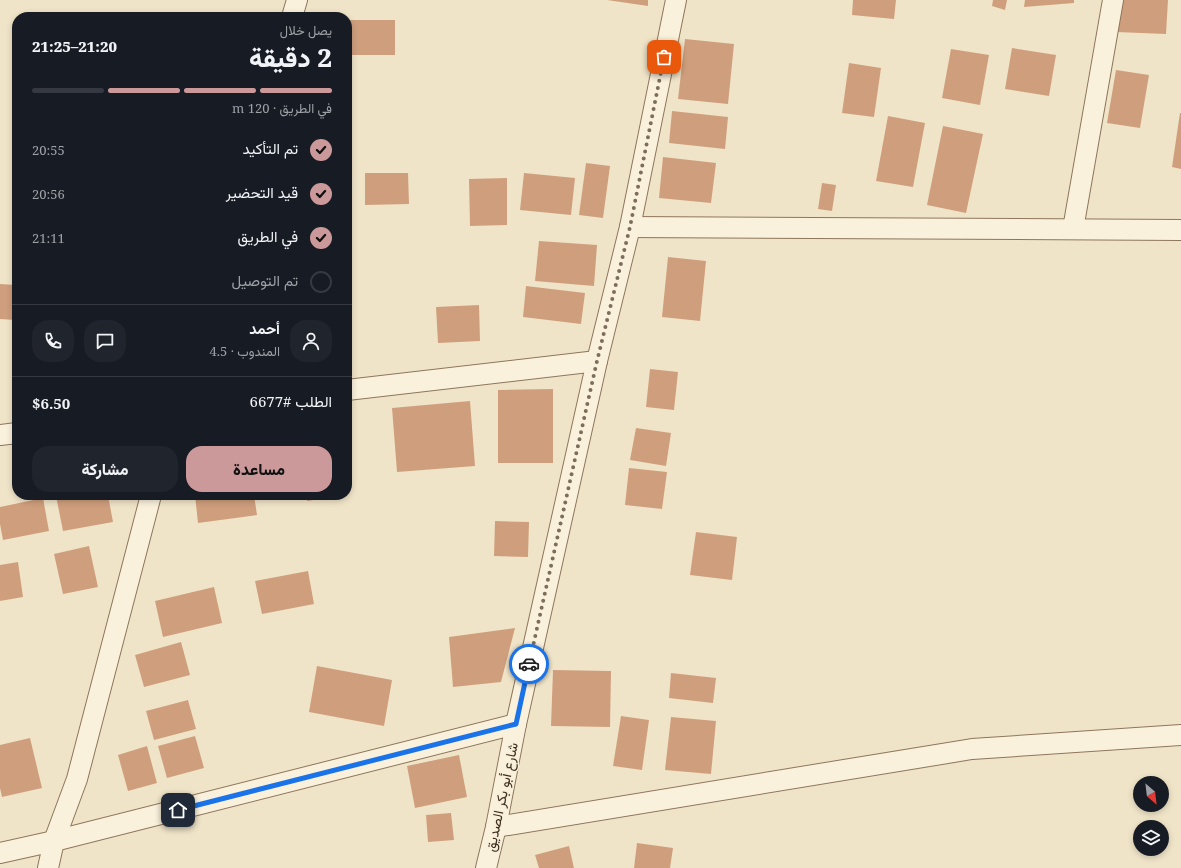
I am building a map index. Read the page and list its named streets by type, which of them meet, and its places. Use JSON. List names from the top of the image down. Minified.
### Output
{"streets":{"street":["شارع أبو بكر الصديق"]},"north":"bottom right","page":{"heading":["2 دقيقة","يصل خلال","21:20–21:25"],"panel":["أحمد","المندوب · 4.5","الطلب #6677","$6.50"],"bar":"في الطريق · 120 m","list":[["تم التأكيد","20:55"],["قيد التحضير","20:56"],["في الطريق","21:11"],"تم التوصيل"],"buttons":["مساعدة","مشاركة"]}}
